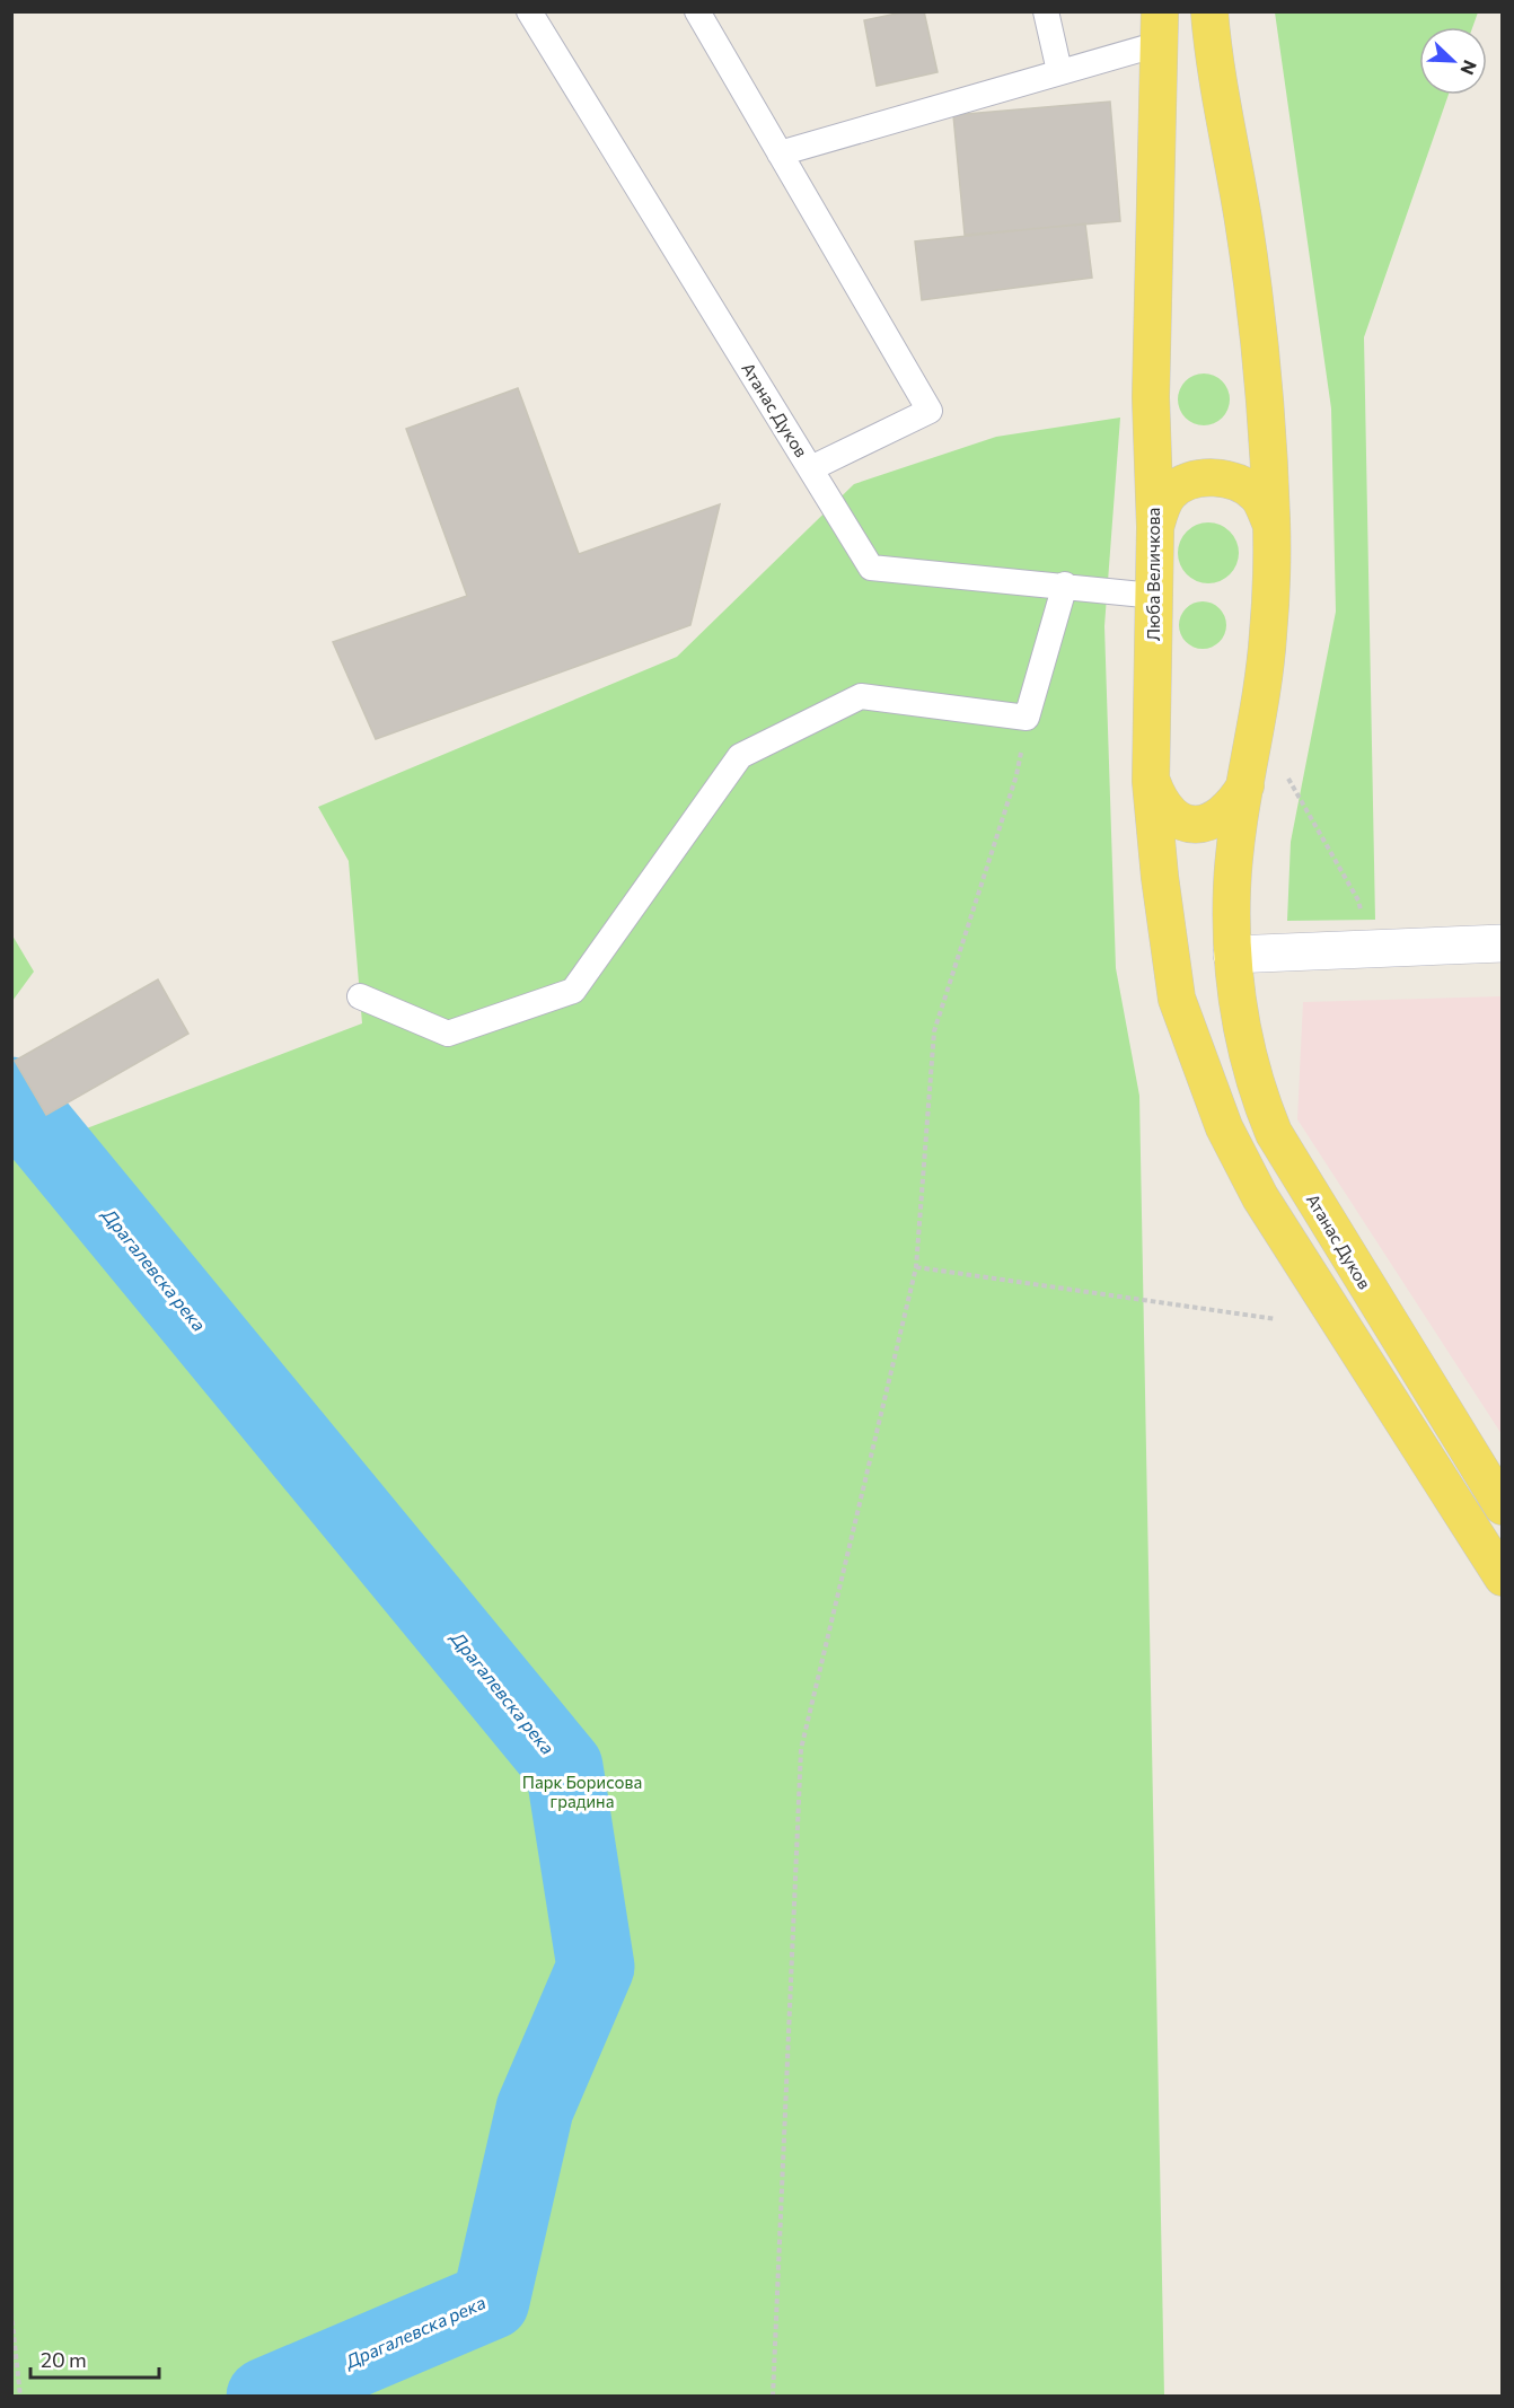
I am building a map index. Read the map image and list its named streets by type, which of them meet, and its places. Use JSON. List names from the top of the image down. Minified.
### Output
{"streets":{"main road":["Атанас Дуков","Люба Величкова"]},"crossings":[["Атанас Дуков","Люба Величкова"]],"water":["Драгалевска река"],"parks":["Парк Борисова градина"],"scale_bar":"20 m","north":"bottom right"}
